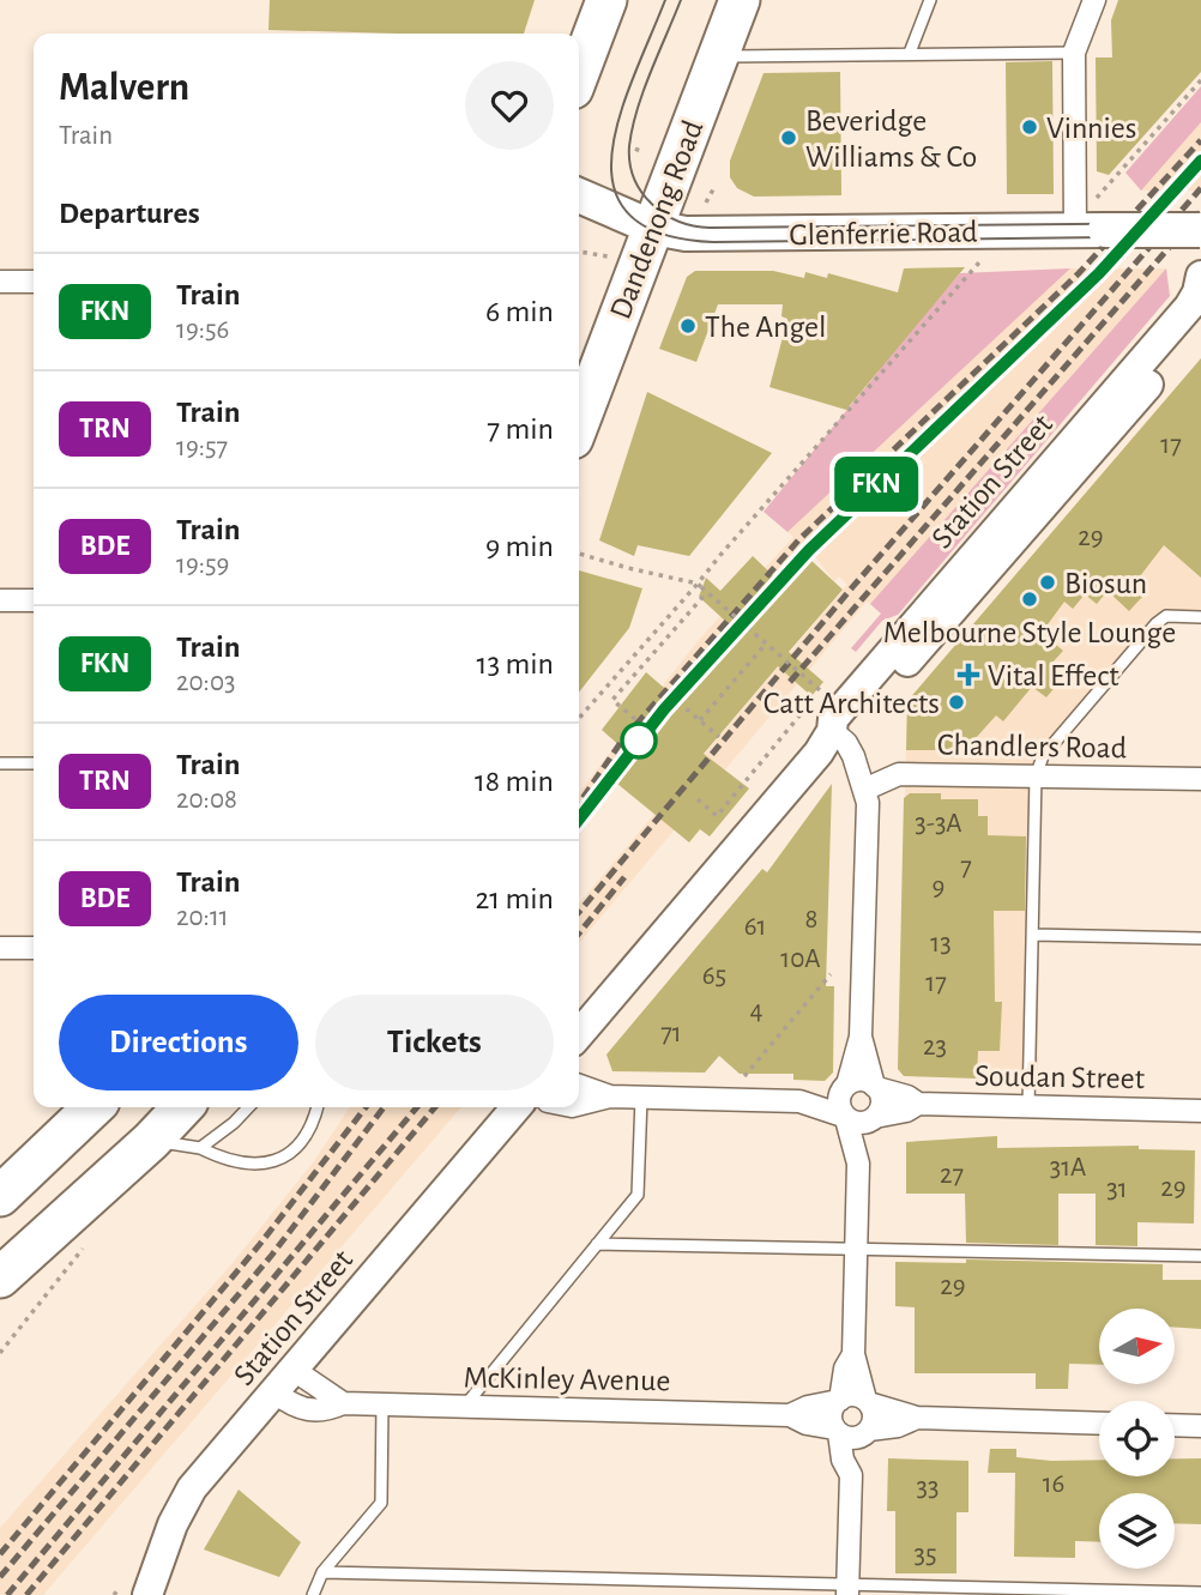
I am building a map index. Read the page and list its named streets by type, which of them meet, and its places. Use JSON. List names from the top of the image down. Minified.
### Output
{"streets":{"highway":["Dandenong Road"],"main road":["Glenferrie Road"],"street":["Station Street","Chandlers Road","Soudan Street","McKinley Avenue"]},"crossings":[["Dandenong Road","Glenferrie Road"],["Station Street","McKinley Avenue"]],"places":{"other":["Vinnies","Beveridge Williams & Co","The Angel","Biosun","Melbourne Style Lounge","Catt Architects"],"health":["Vital Effect"]},"house_numbers":["17","29","3-3A","7","9","8","61","13","10A","65","17","4","71","23","31A","27","29","31","29","16","33","35"],"north":"right","page":{"on_map":"FKN","heading":[["Malvern","Train"],"Departures"],"list":[{"mark":"FKN","name":"Train","note":"19:56","value":"6 min"},{"mark":"TRN","name":"Train","note":"19:57","value":"7 min"},{"mark":"BDE","name":"Train","note":"19:59","value":"9 min"},{"mark":"FKN","name":"Train","note":"20:03","value":"13 min"},{"mark":"TRN","name":"Train","note":"20:08","value":"18 min"},{"mark":"BDE","name":"Train","note":"20:11","value":"21 min"}],"buttons":["Directions","Tickets"]}}
